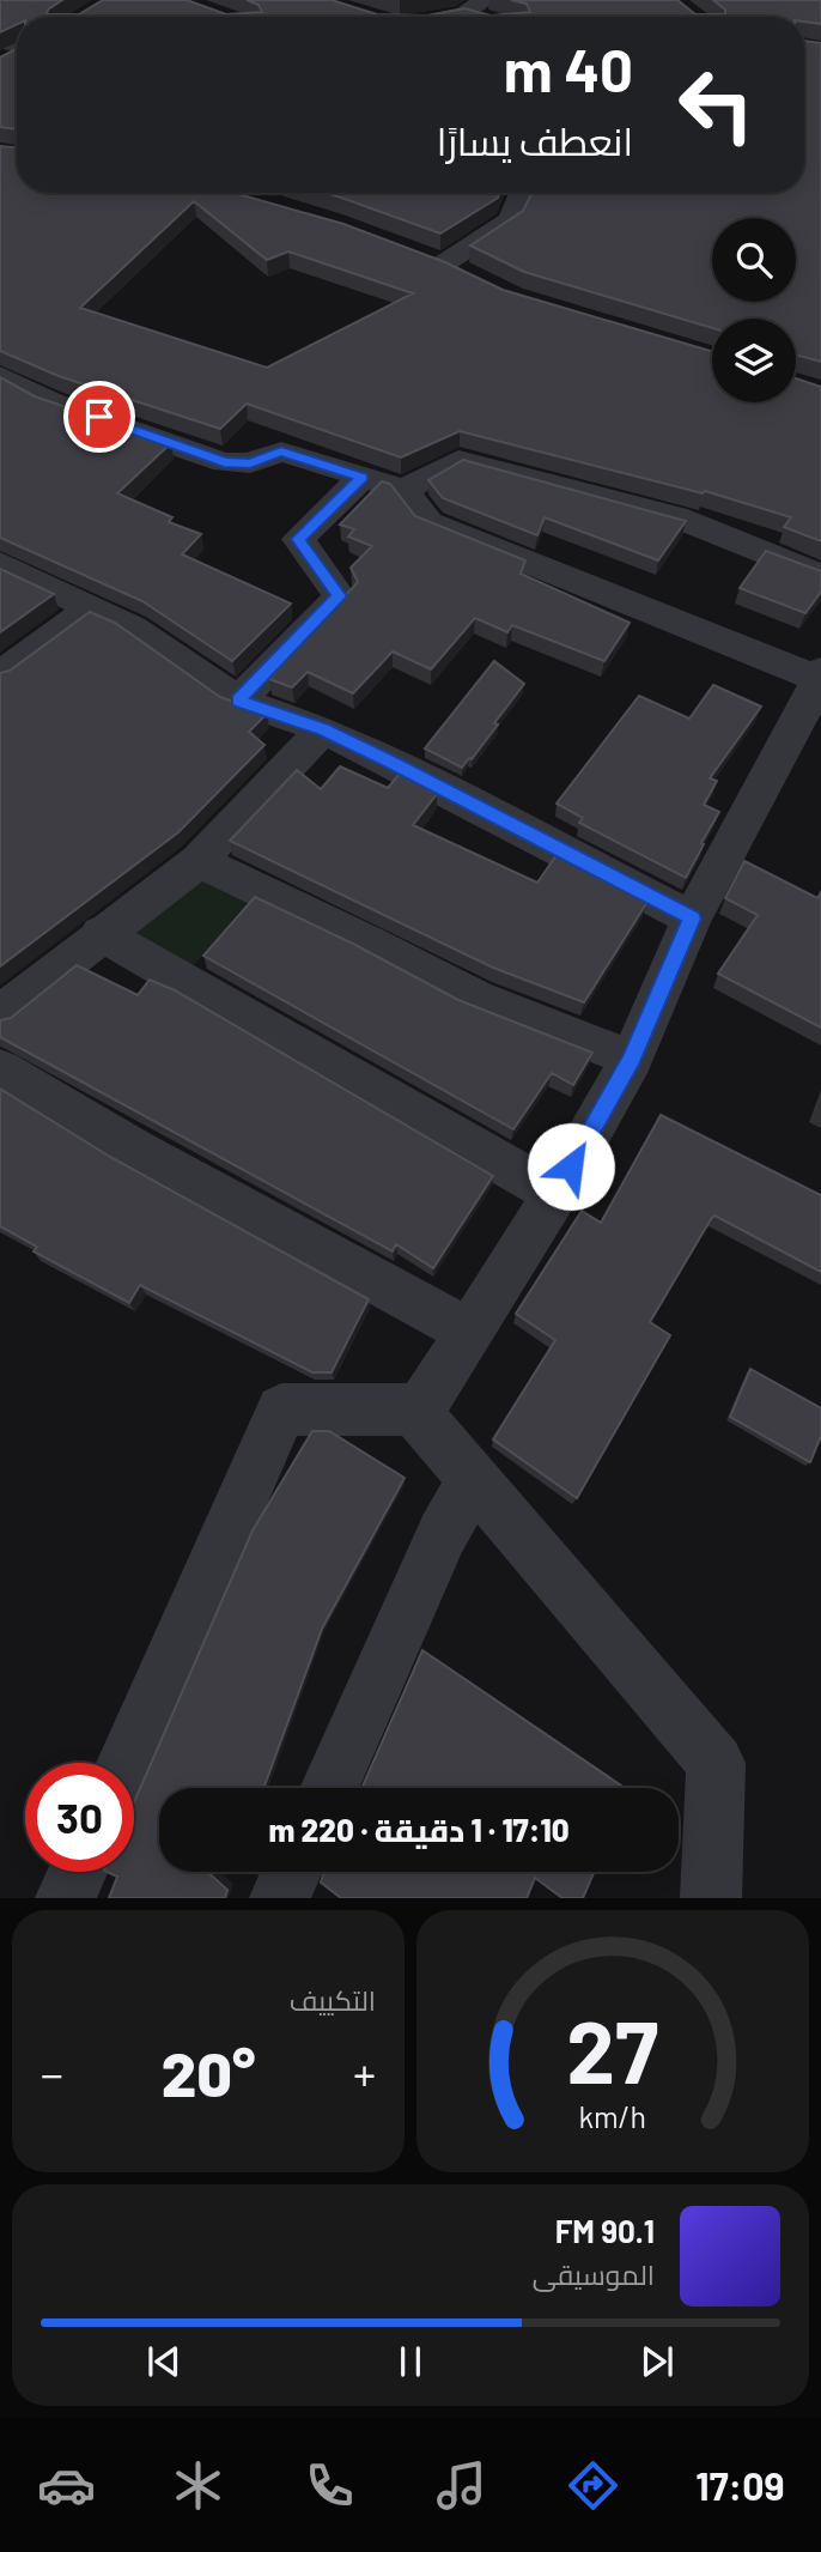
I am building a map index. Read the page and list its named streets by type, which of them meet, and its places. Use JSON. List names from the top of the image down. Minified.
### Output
{"page":{"turn":["40 m","انعطف يسارًا"],"limit":"30","trip":"17:10 · 1 دقيقة · 220 m","tile":"التكييف","heat":["−","20°","+"],"song":["90.1 FM","الموسيقى"],"tabs":"17:09","gauge":["27","km/h"]}}
